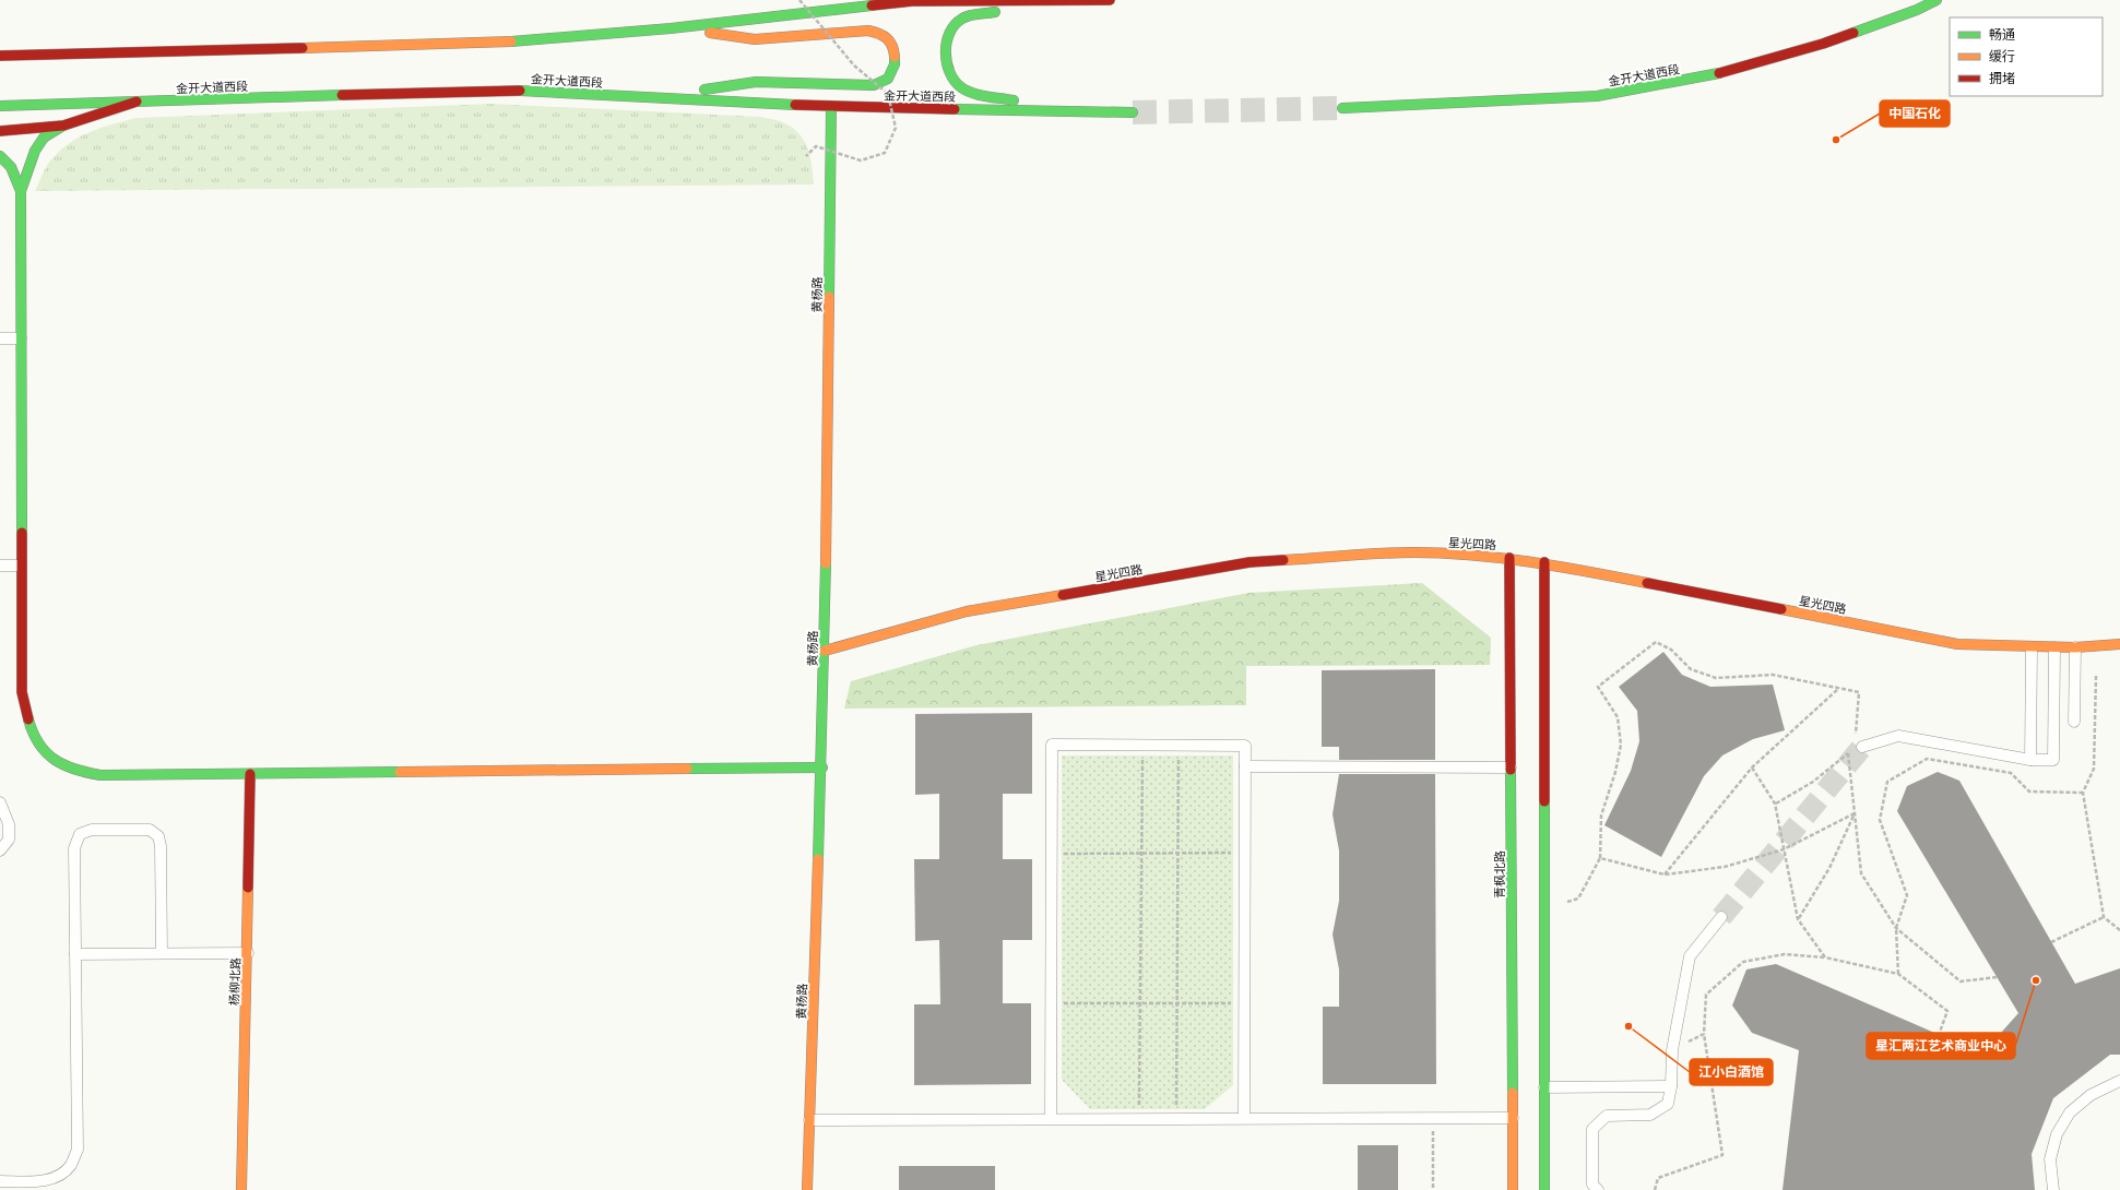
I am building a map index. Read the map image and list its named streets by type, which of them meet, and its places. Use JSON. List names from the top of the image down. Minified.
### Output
{"streets":{"main road":["金开大道西段","黄杨路","星光四路","青枫北路","杨柳北路"]},"crossings":[["金开大道西段","黄杨路"],["黄杨路","星光四路"],["星光四路","青枫北路"]],"places":["中国石化","星汇两江艺术商业中心","江小白酒馆"],"legend":["畅通","缓行","拥堵"]}
